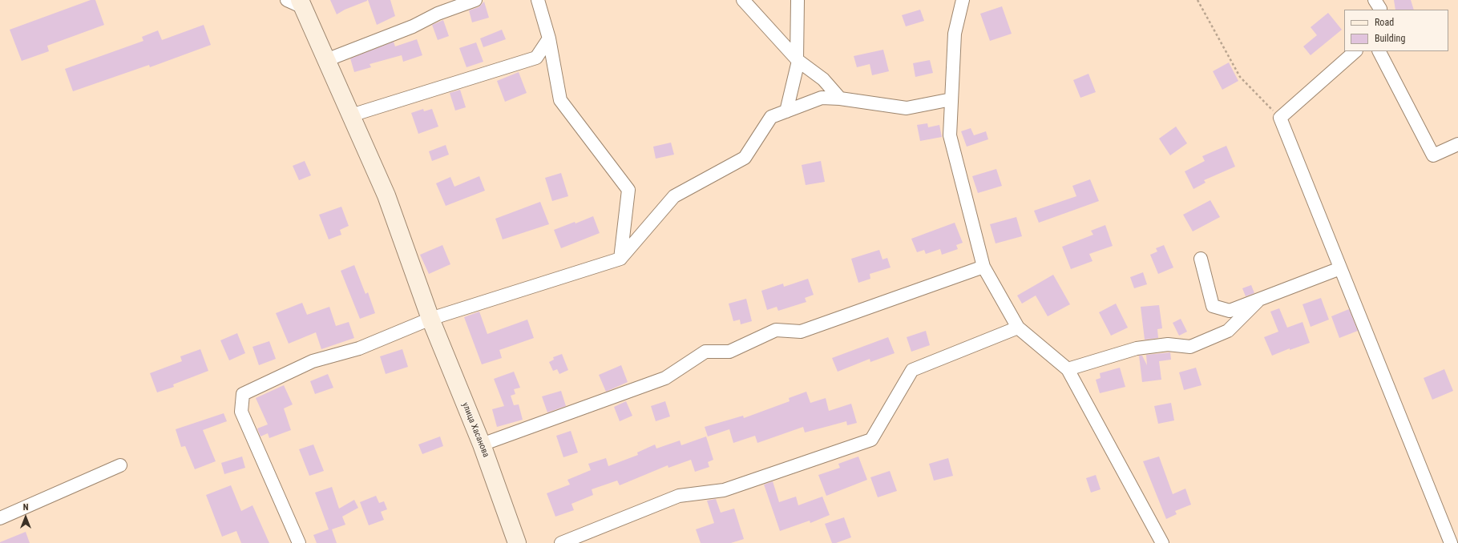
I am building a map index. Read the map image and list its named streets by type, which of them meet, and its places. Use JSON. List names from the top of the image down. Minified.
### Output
{"streets":{"street":["улица Хасанова"]},"legend":["Road","Building"],"north":"top"}
